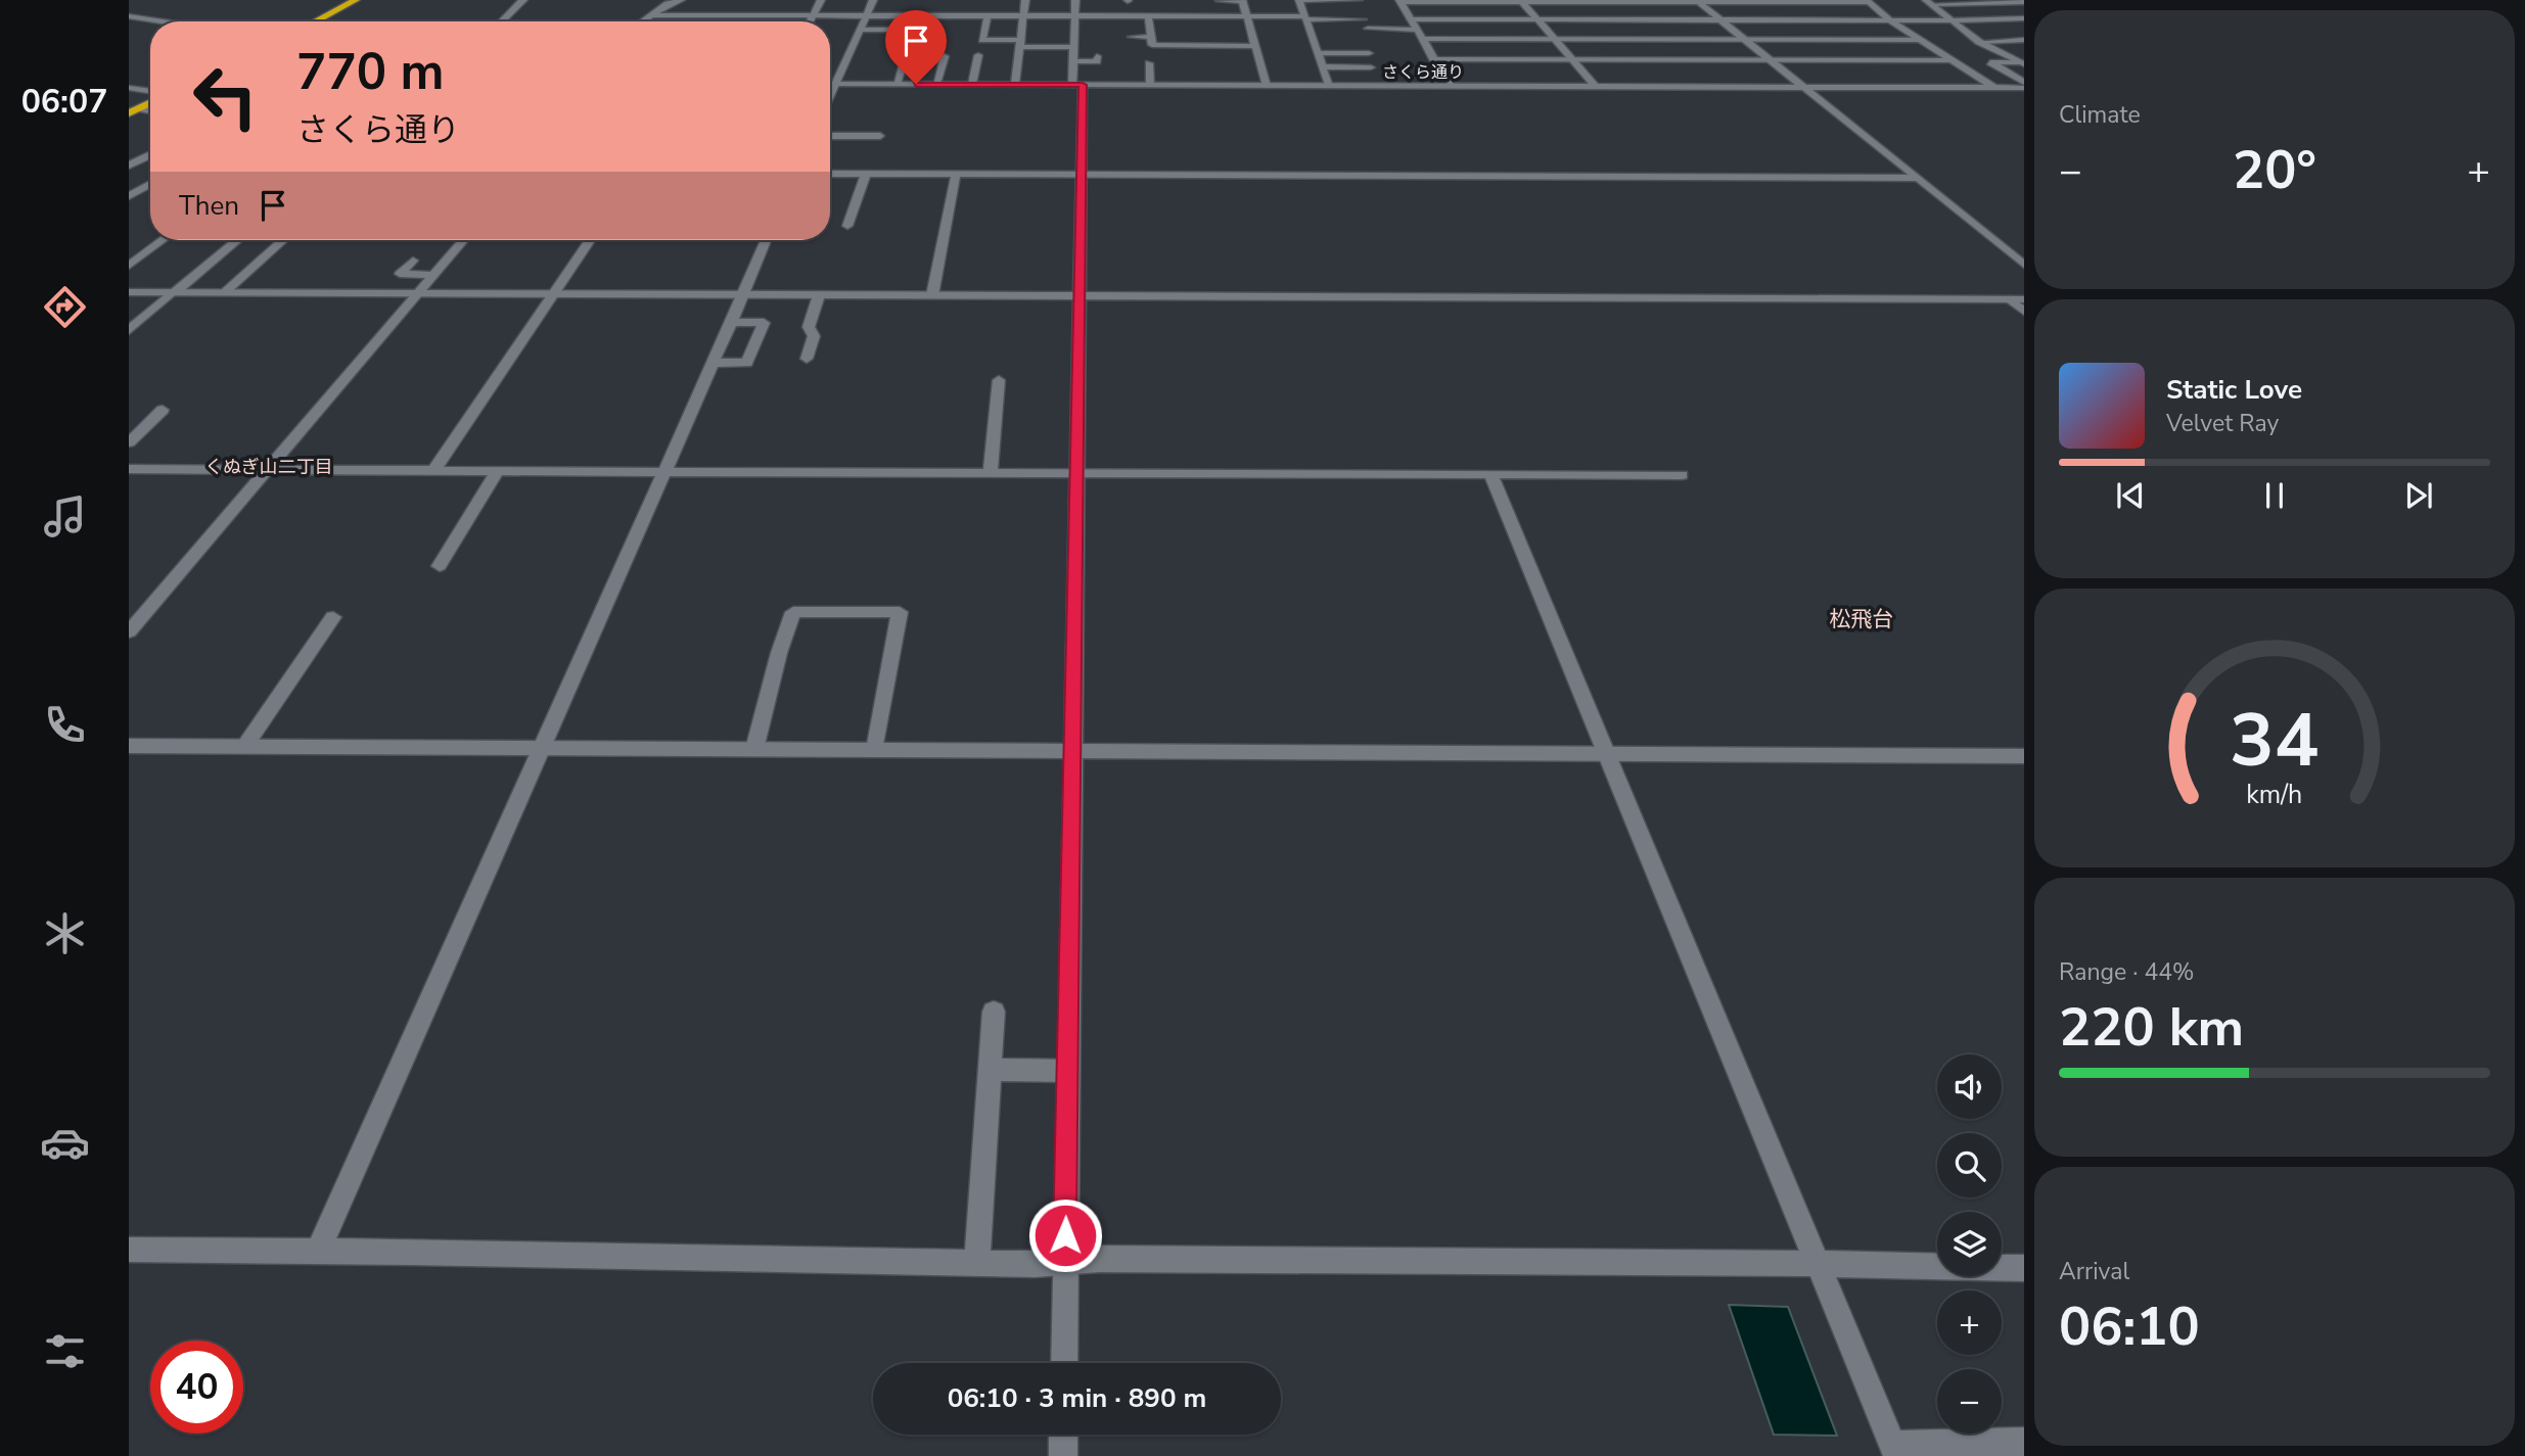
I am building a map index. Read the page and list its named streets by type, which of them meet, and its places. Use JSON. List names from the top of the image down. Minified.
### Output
{"streets":{"street":["さくら通り"]},"districts":["くぬぎ山二丁目","松飛台"],"page":{"tabs":"06:07","tile":["Climate",["Range · 44%","220 km"],["Arrival","06:10"]],"turn":["770 m","さくら通り"],"heat":["−","20°","+"],"then":"Then","song":["Static Love","Velvet Ray"],"map_buttons":["+","−"],"limit":"40","trip":"06:10 · 3 min · 890 m","gauge":["34","km/h"]}}
